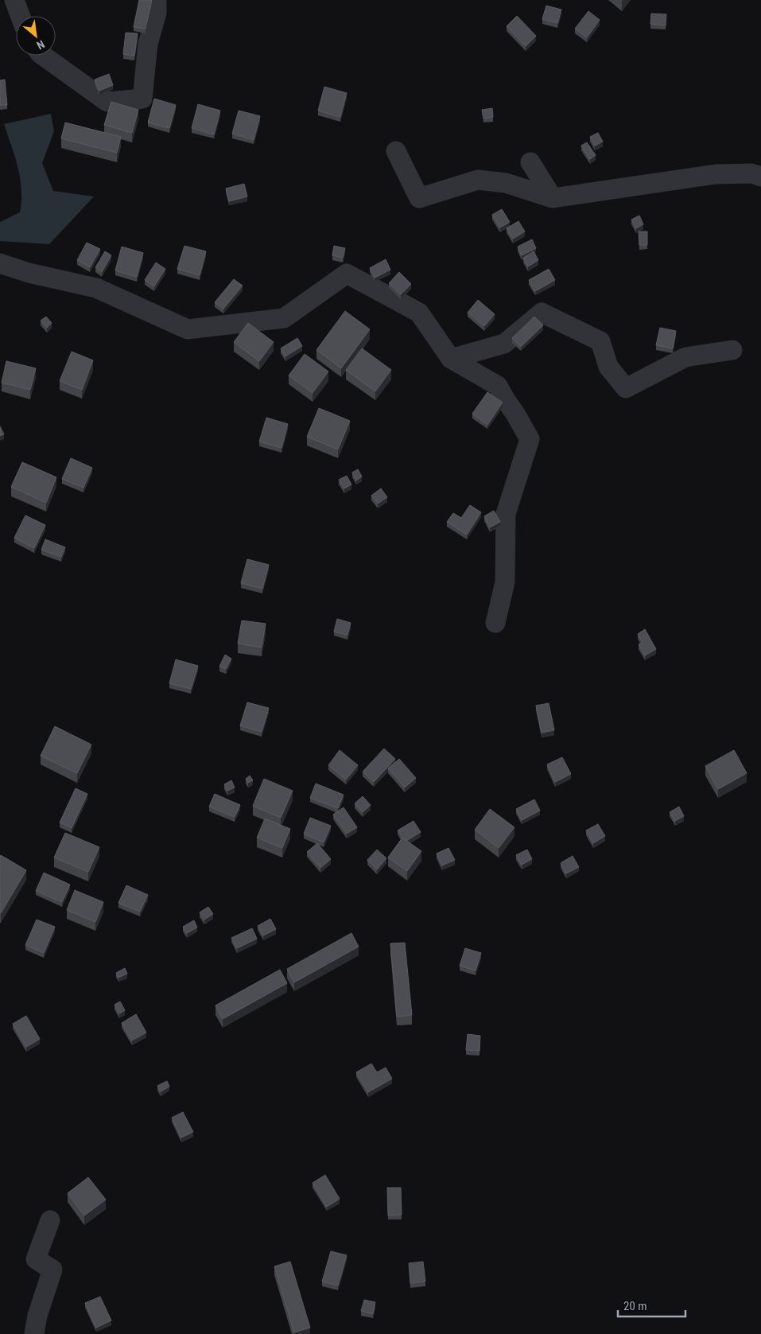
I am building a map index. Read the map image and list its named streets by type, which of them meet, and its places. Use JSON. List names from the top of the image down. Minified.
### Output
{"scale_bar":"20 m","north":"bottom right"}
